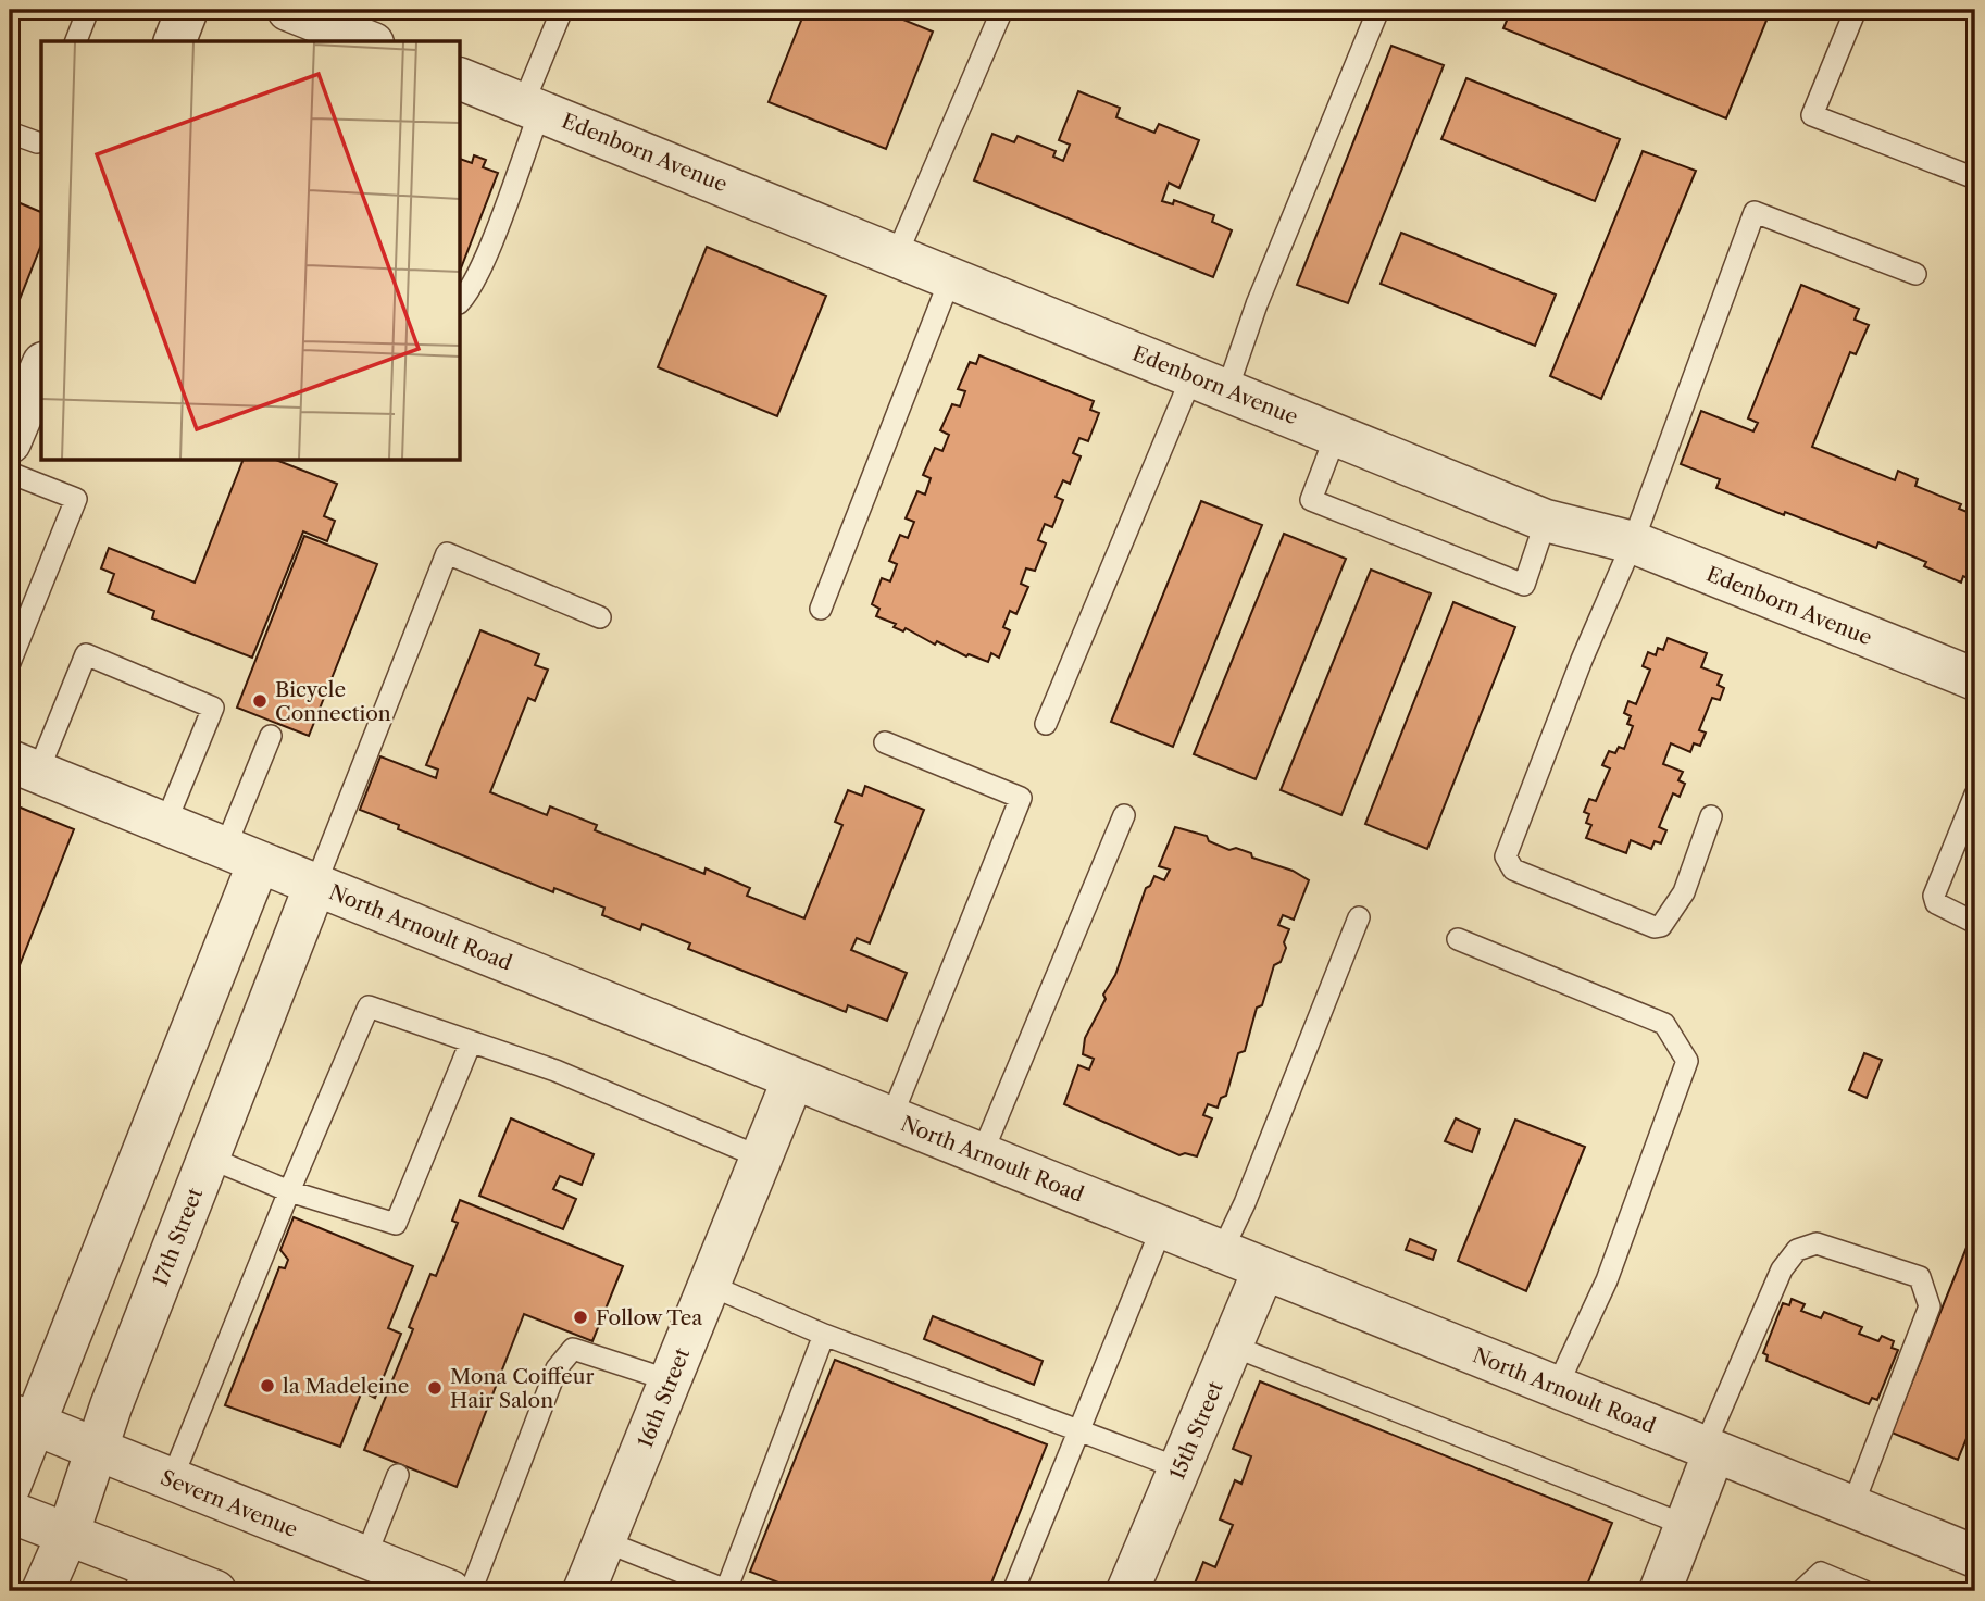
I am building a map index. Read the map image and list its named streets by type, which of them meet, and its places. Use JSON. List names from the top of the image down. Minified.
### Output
{"streets":{"street":["Edenborn Avenue","North Arnoult Road","17th Street","16th Street","15th Street","Severn Avenue"]},"crossings":[["North Arnoult Road","17th Street"],["North Arnoult Road","16th Street"],["North Arnoult Road","15th Street"],["17th Street","Severn Avenue"]],"places":["Bicycle Connection","Follow Tea","la Madeleine","Mona Coiffeur Hair Salon"]}
